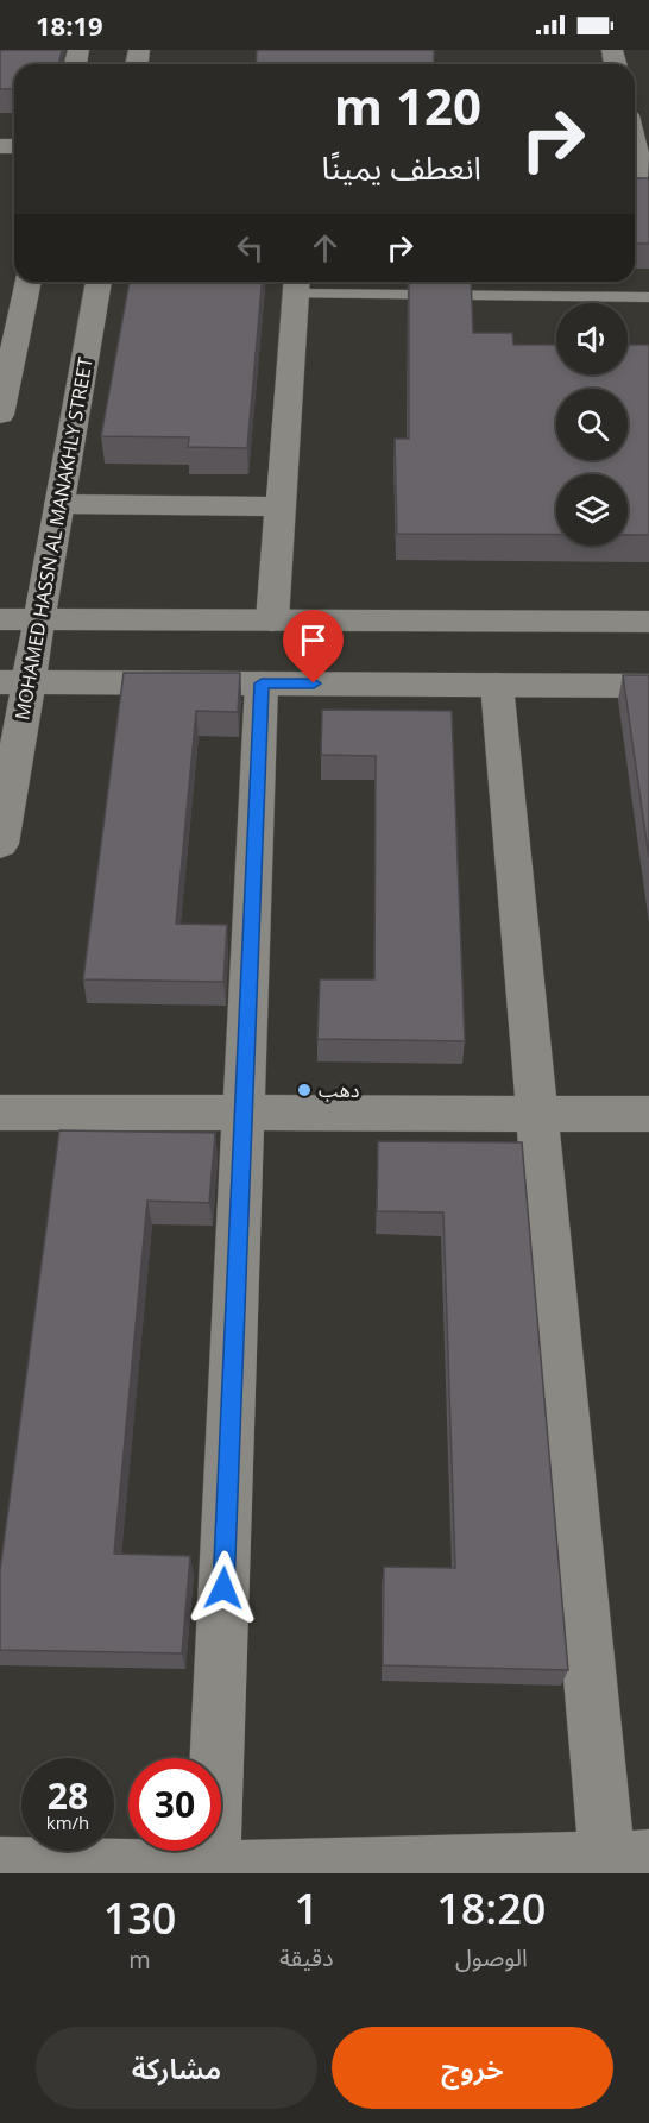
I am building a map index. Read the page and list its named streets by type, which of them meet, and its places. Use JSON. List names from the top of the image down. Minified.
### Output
{"streets":{"street":["MOHAMED HASSN AL MANAKHLY STREET"]},"places":["دهب"],"page":{"status":"18:19","turn":["120 m","انعطف يمينًا"],"speed":"28 km/h","limit":"30","eta":["18:20","الوصول","1","دقيقة","130","m"],"buttons":["خروج","مشاركة"]}}
